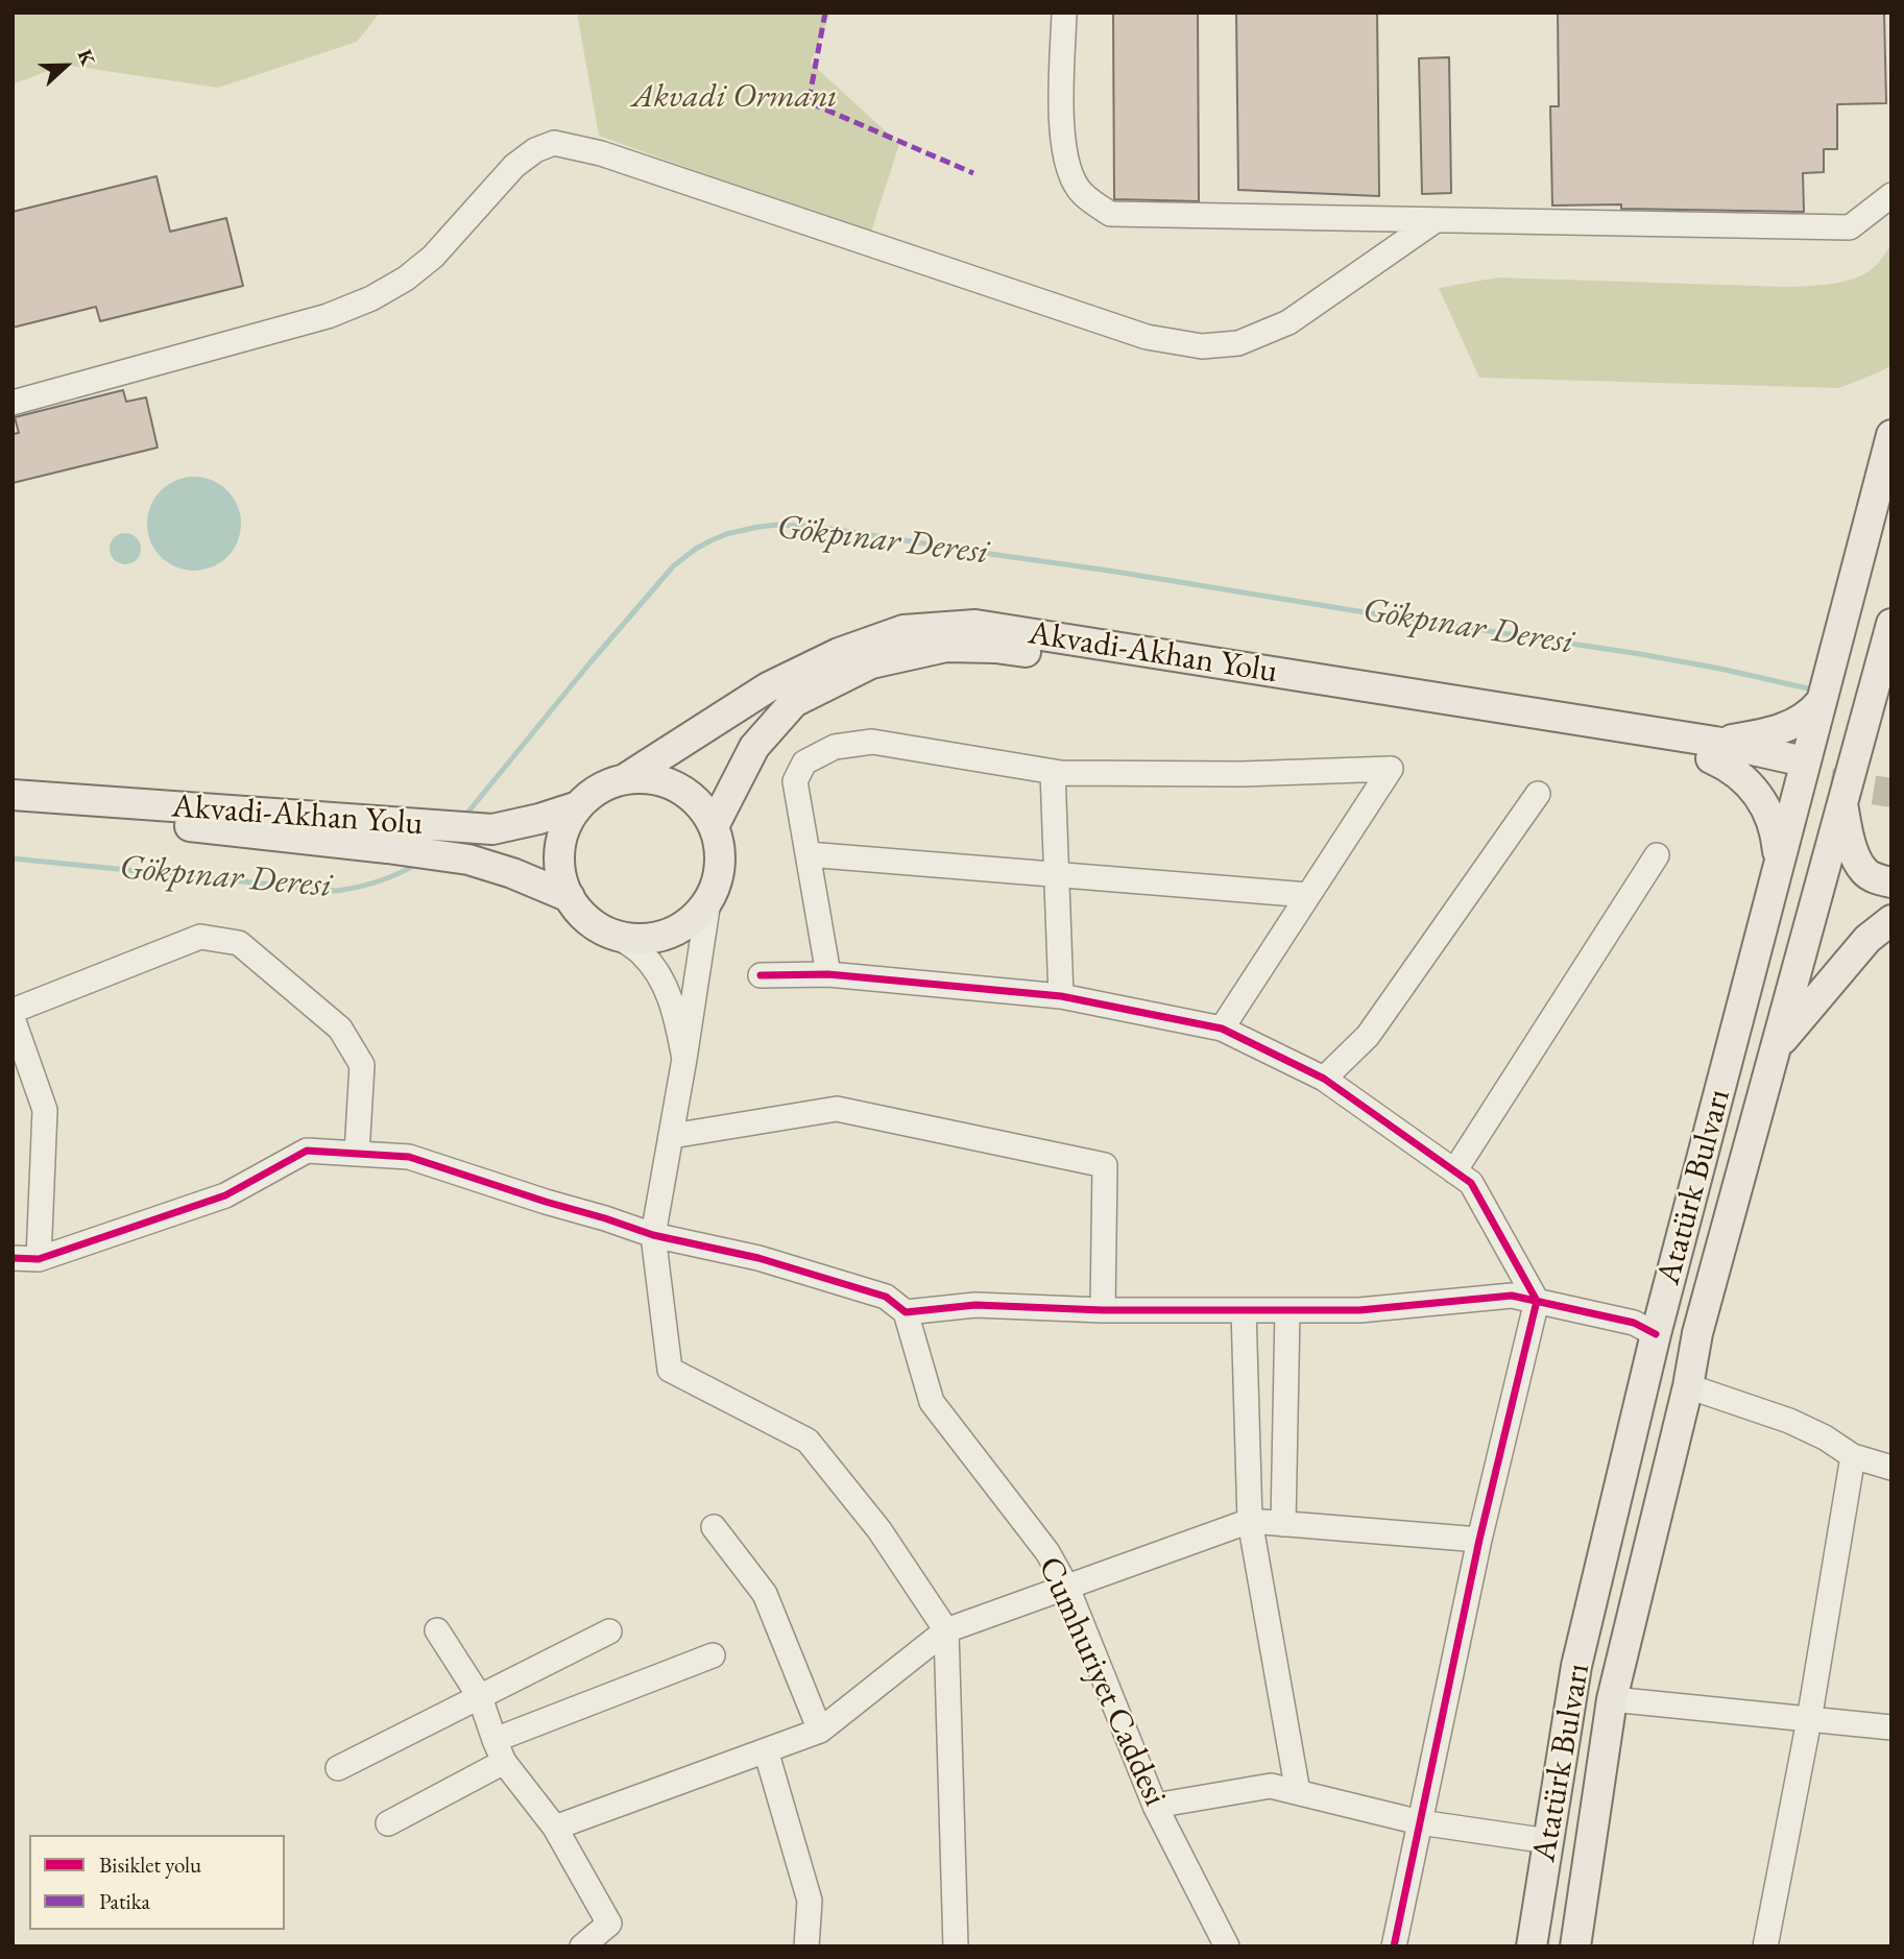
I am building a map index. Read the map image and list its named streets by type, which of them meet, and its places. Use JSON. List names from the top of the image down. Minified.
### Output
{"streets":{"main road":["Akvadi-Akhan Yolu","Atatürk Bulvarı"],"street":["Cumhuriyet Caddesi"]},"water":["Gökpınar Deresi"],"parks":["Akvadi Ormanı"],"legend":["Bisiklet yolu","Patika"],"north":"right"}
